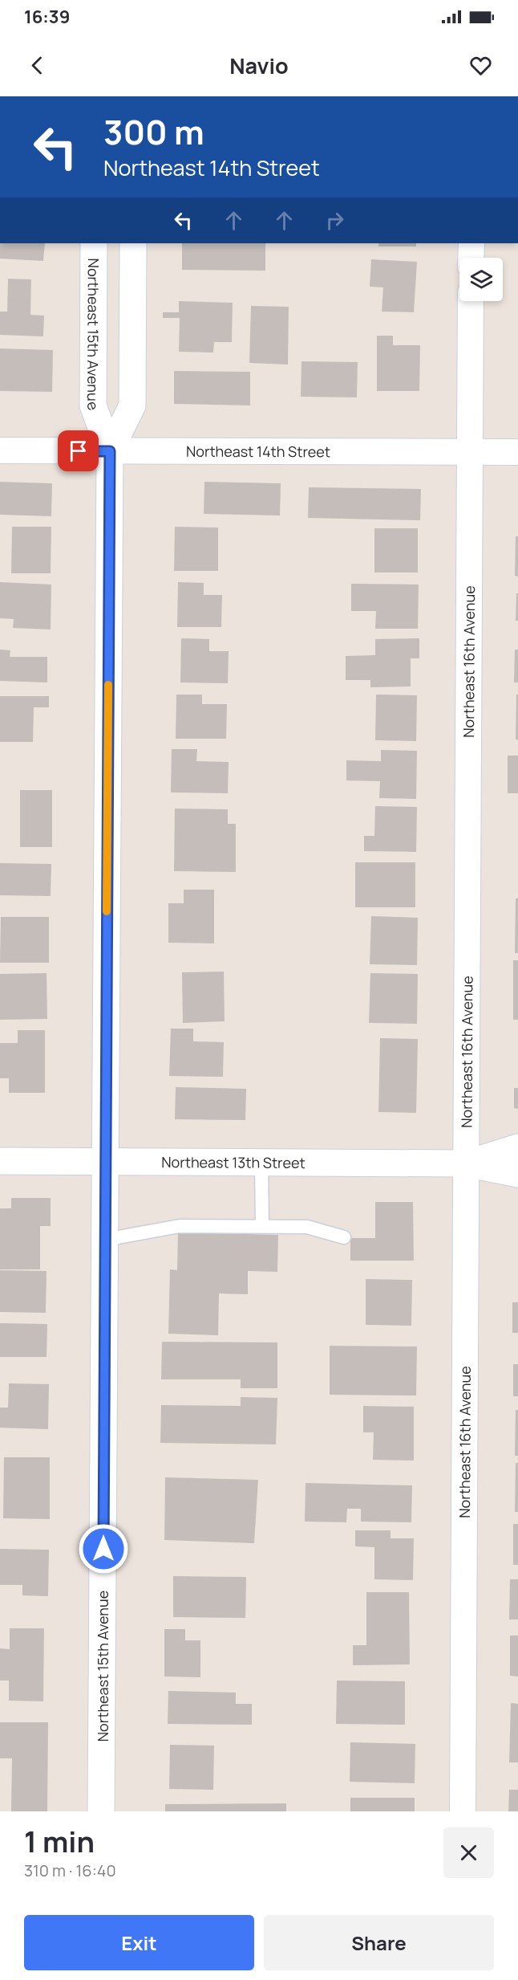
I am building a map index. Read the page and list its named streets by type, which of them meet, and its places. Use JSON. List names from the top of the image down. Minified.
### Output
{"streets":{"street":["Northeast 15th Avenue","Northeast 14th Street","Northeast 16th Avenue","Northeast 13th Street"]},"crossings":[["Northeast 15th Avenue","Northeast 14th Street"],["Northeast 15th Avenue","Northeast 13th Street"],["Northeast 14th Street","Northeast 16th Avenue"],["Northeast 16th Avenue","Northeast 13th Street"]],"page":{"status":"16:39","header":"Navio","turn":["300 m","Northeast 14th Street"],"heading":["1 min","310 m · 16:40"],"buttons":["Exit","Share"]}}
